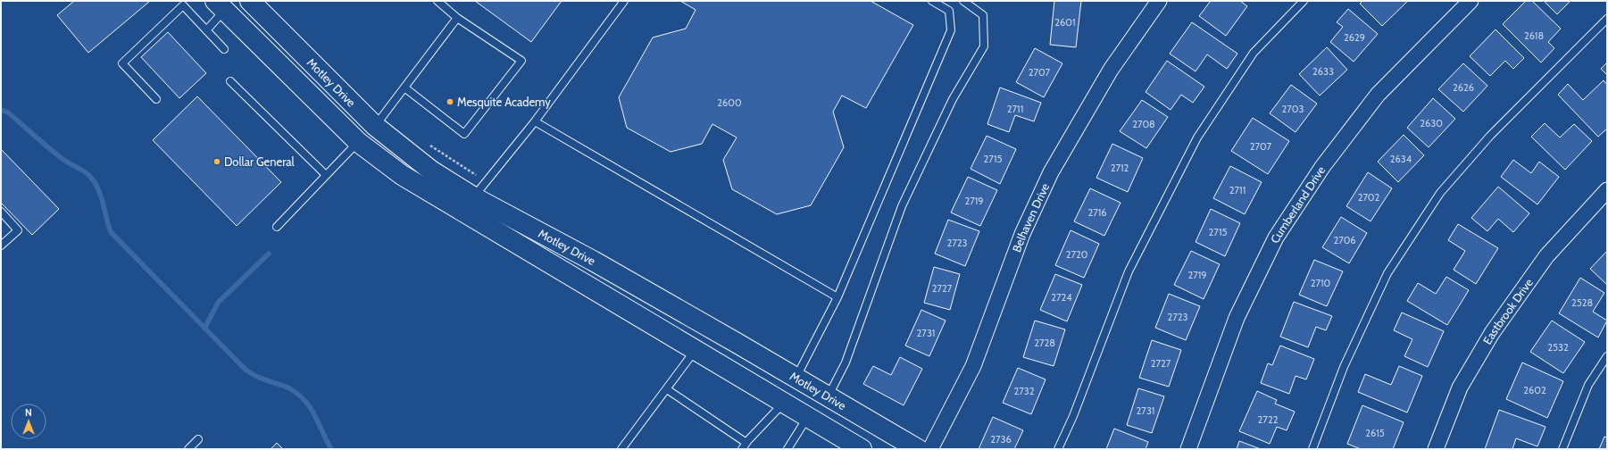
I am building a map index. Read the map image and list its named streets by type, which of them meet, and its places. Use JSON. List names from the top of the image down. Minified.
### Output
{"streets":{"main road":["Motley Drive"],"street":["Cumberland Drive","Belhaven Drive","Eastbrook Drive"]},"places":["Mesquite Academy","Dollar General"],"house_numbers":["2601","2618","2629","2633","2707","2626","2600","2711","2703","2630","2708","2707","2715","2634","2712","2711","2702","2719","2716","2715","2706","2723","2720","2719","2710","2727","2724","2528","2723","2731","2728","2532","2727","2602","2732","2731","2722","2615","2736"],"north":"top"}
